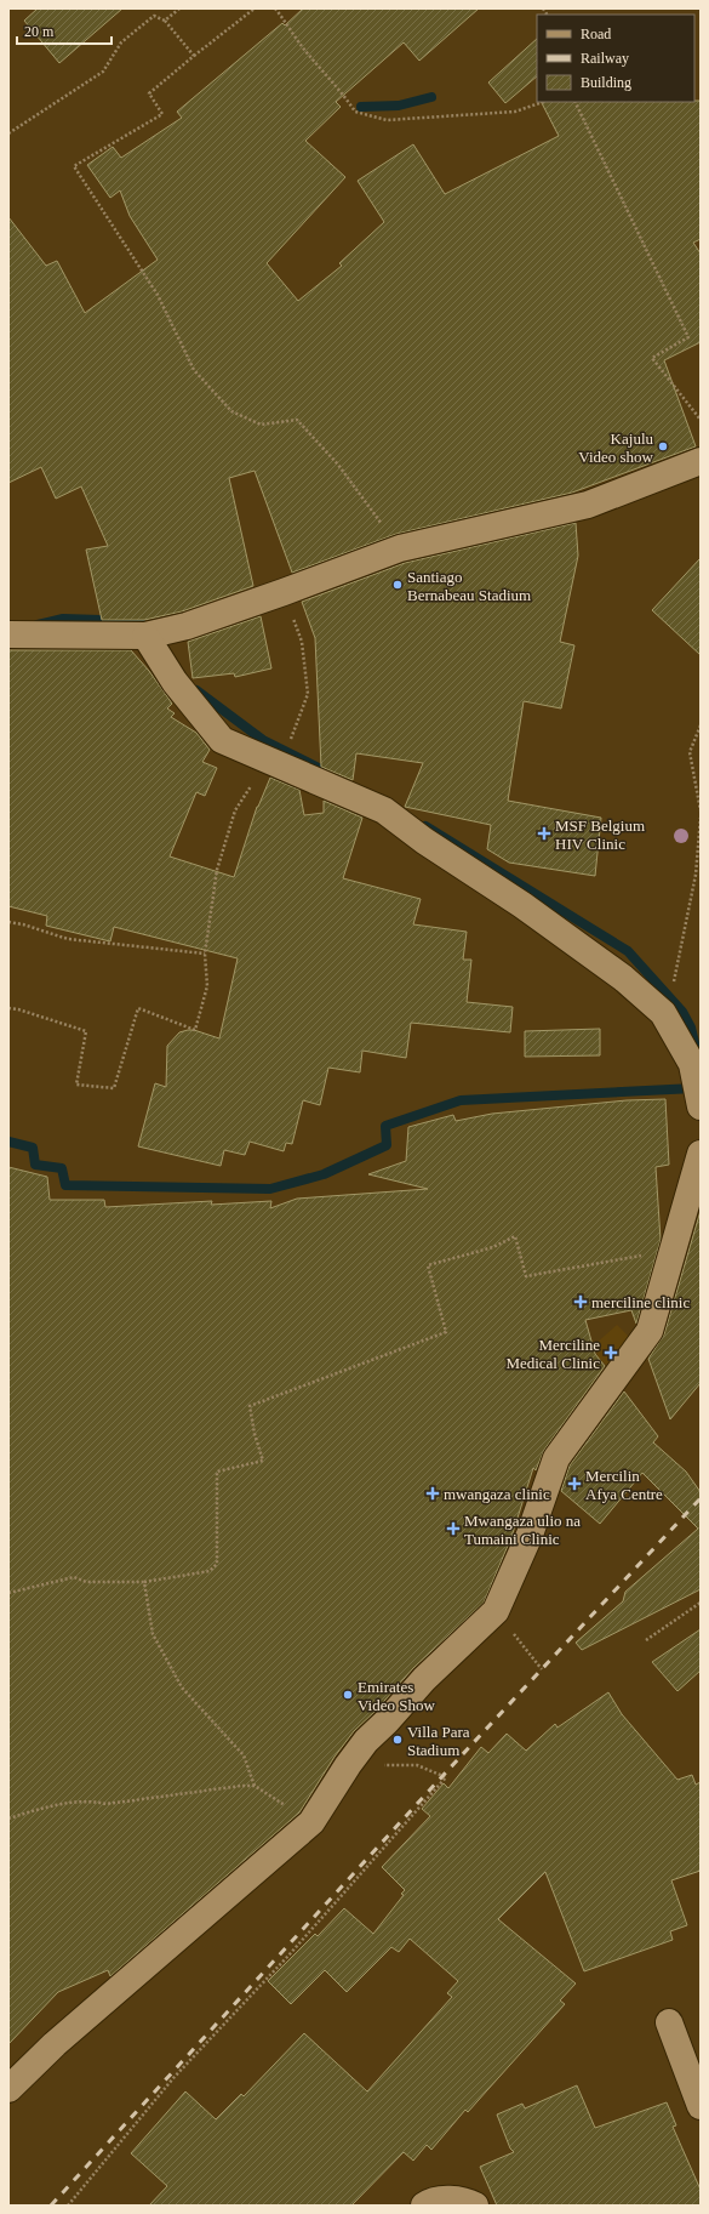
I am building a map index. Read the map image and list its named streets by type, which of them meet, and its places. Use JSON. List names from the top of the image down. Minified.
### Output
{"places":{"other":["Kajulu Video show","Santiago Bernabeau Stadium","Emirates Video Show","Villa Para Stadium"],"health":["MSF Belgium HIV Clinic","merciline clinic","Merciline Medical Clinic","Mercilin Afya Centre","mwangaza clinic","Mwangaza ulio na Tumaini Clinic"]},"legend":["Road","Railway","Building"],"scale_bar":"20 m"}
